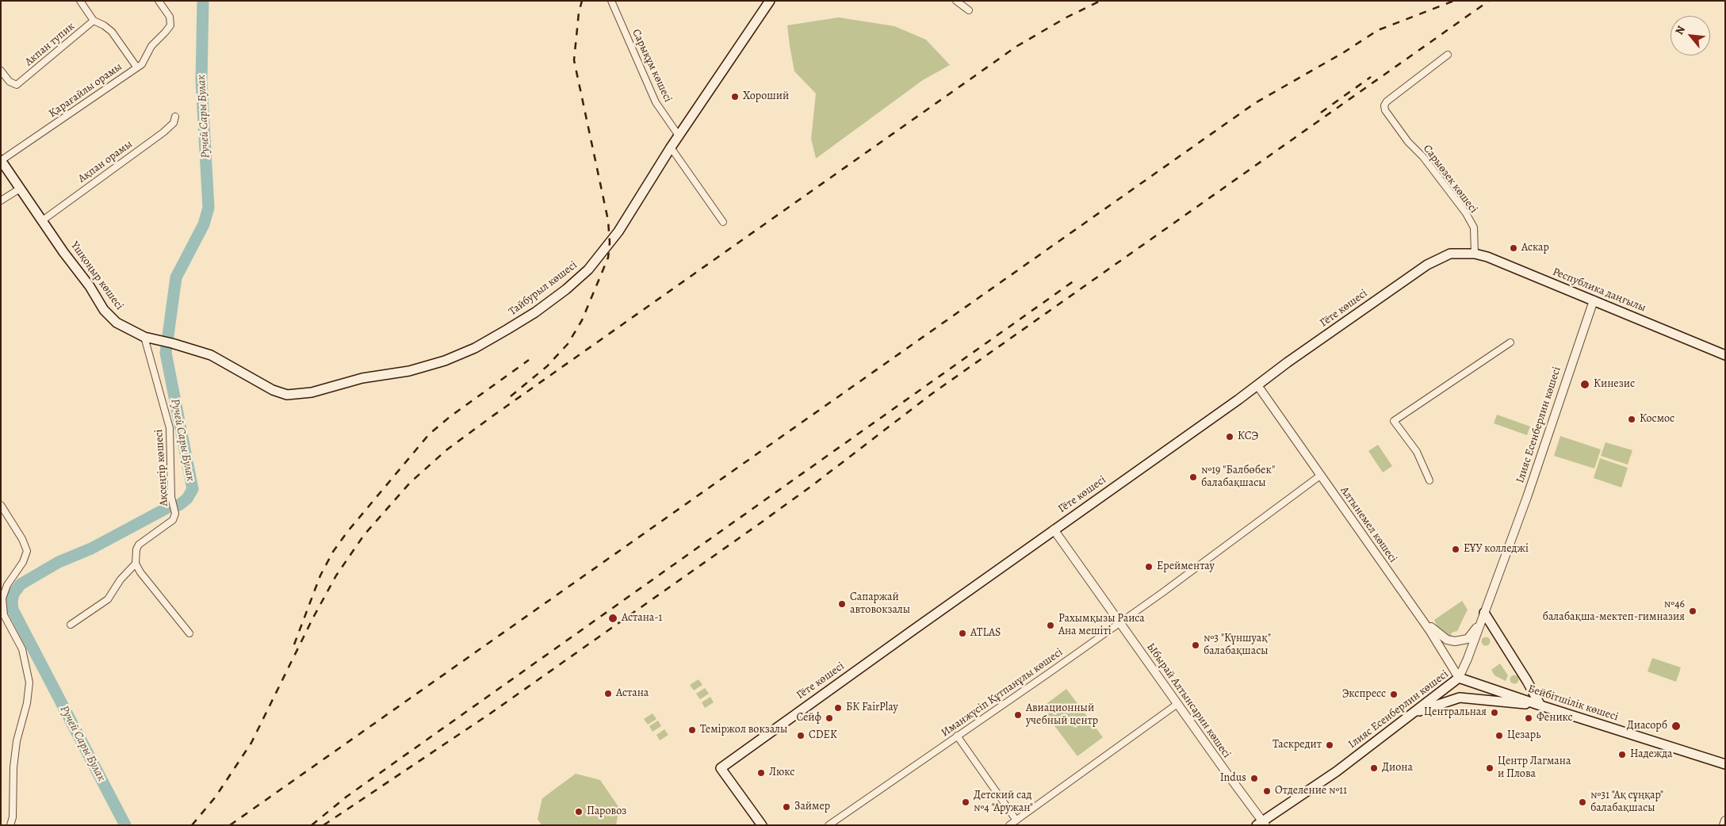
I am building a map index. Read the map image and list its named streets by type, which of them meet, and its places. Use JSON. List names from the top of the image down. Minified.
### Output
{"streets":{"main road":["Үшқоңыр көшесі","Тайбурыл көшесі","Республика даңғылы","Гёте көшесі","Ілияс Есенберлин көшесі","Бейбітшілік көшесі"],"street":["Акпан тупик","Сарықұм көшесі","Қарағайлы орамы","Ақпан орамы","Сарыөзек көшесі","Ақсеңгір көшесі","Алтынемел көшесі","Иманжүсіп Құтпанұлы көшесі","Ыбырай Алтынсарин көшесі"]},"crossings":[["Сарықұм көшесі","Тайбурыл көшесі"],["Қарағайлы орамы","Үшқоңыр көшесі"],["Ақпан орамы","Үшқоңыр көшесі"],["Сарыөзек көшесі","Республика даңғылы"],["Үшқоңыр көшесі","Тайбурыл көшесі"],["Үшқоңыр көшесі","Ақсеңгір көшесі"],["Республика даңғылы","Гёте көшесі"],["Республика даңғылы","Ілияс Есенберлин көшесі"],["Гёте көшесі","Алтынемел көшесі"],["Гёте көшесі","Ыбырай Алтынсарин көшесі"],["Ілияс Есенберлин көшесі","Алтынемел көшесі"],["Ілияс Есенберлин көшесі","Ыбырай Алтынсарин көшесі"],["Ілияс Есенберлин көшесі","Бейбітшілік көшесі"],["Алтынемел көшесі","Иманжүсіп Құтпанұлы көшесі"],["Алтынемел көшесі","Бейбітшілік көшесі"],["Иманжүсіп Құтпанұлы көшесі","Ыбырай Алтынсарин көшесі"]],"water":["Ручей Сары Булак"],"places":["Хороший","Аскар","Кинезис","Космос","КСЭ","№19 \"Балбөбек\" балабақшасы","ЕҰУ колледжі","Ерейментау","Сапаржай автовокзалы","№46 балабақша-мектеп-гимназия","Астана-1","Рахымқызы Раиса Ана мешіті","ATLAS","№3 \"Күншуақ\" балабақшасы","Астана","Экспресс","БК FairPlay","Центральная","Авиационный учебный центр","Сейф","Феникс","Диасорб","Теміржол вокзалы","CDEK","Цезарь","Таскредит","Надежда","Диона","Центр Лагмана и Плова","Люкс","Indus","Отделение №11","Детский сад №4 \"Аружан\"","№31 \"Ақ сұңқар\" балабақшасы","Займер","Паровоз"],"north":"top left"}
